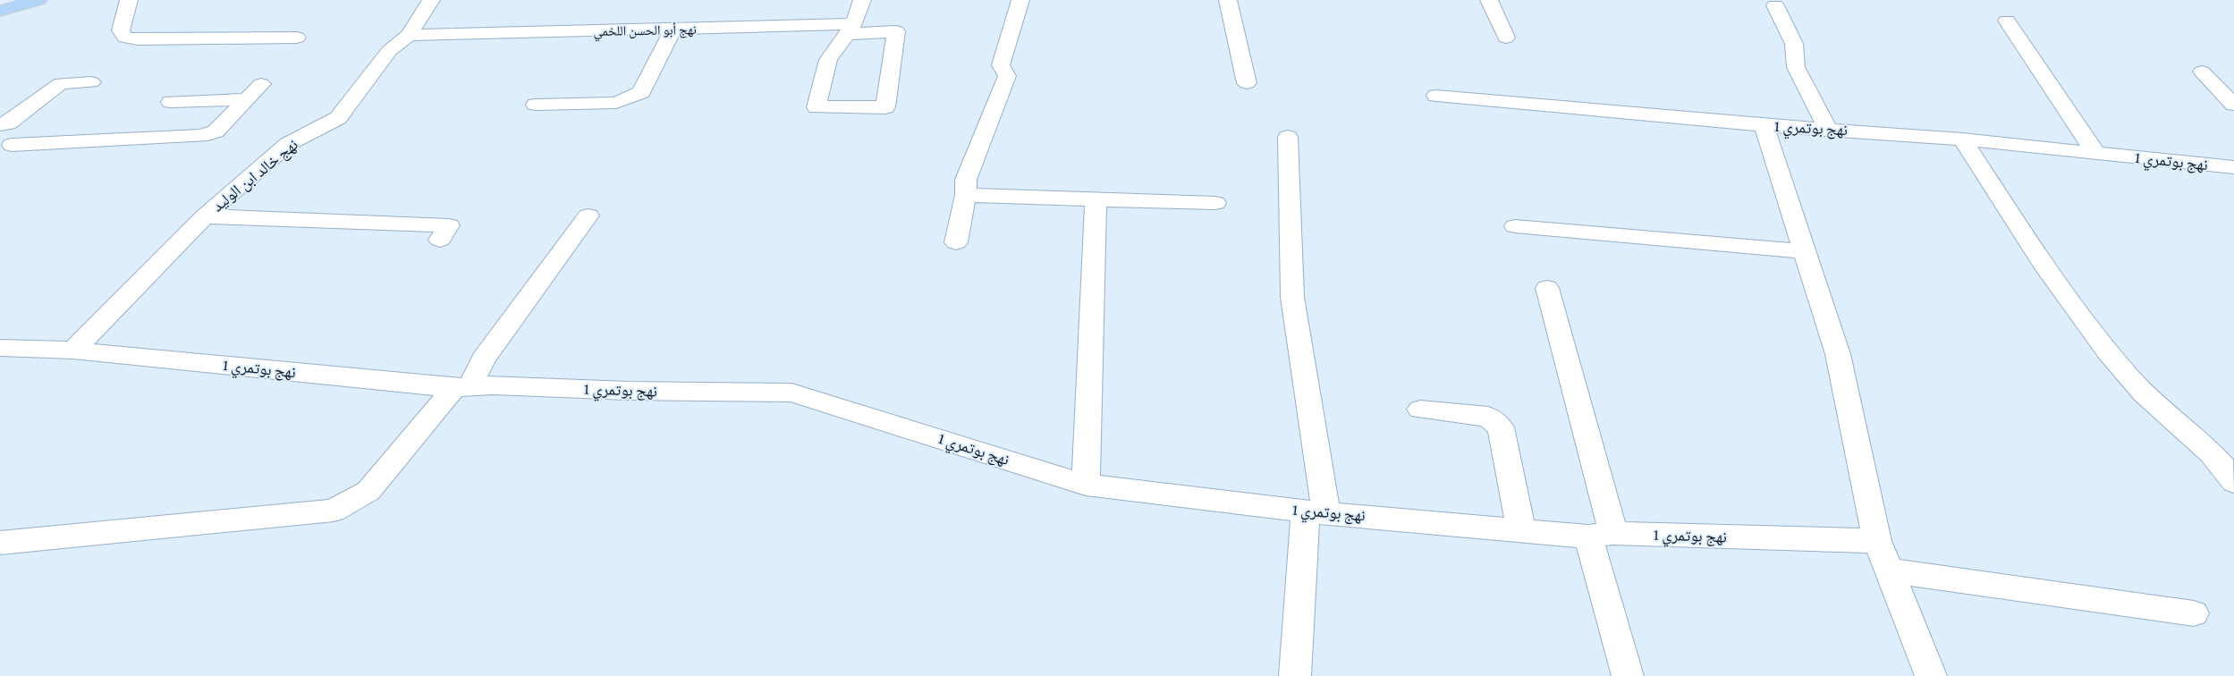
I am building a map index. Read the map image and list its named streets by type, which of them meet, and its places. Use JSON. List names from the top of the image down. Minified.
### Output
{"streets":{"street":["نهج أبو الحسن اللخمي","نهج بوتمري 1","نهج خالد ابن الوليد"]},"crossings":[["نهج أبو الحسن اللخمي","نهج خالد ابن الوليد"],["نهج بوتمري 1","نهج خالد ابن الوليد"]]}
